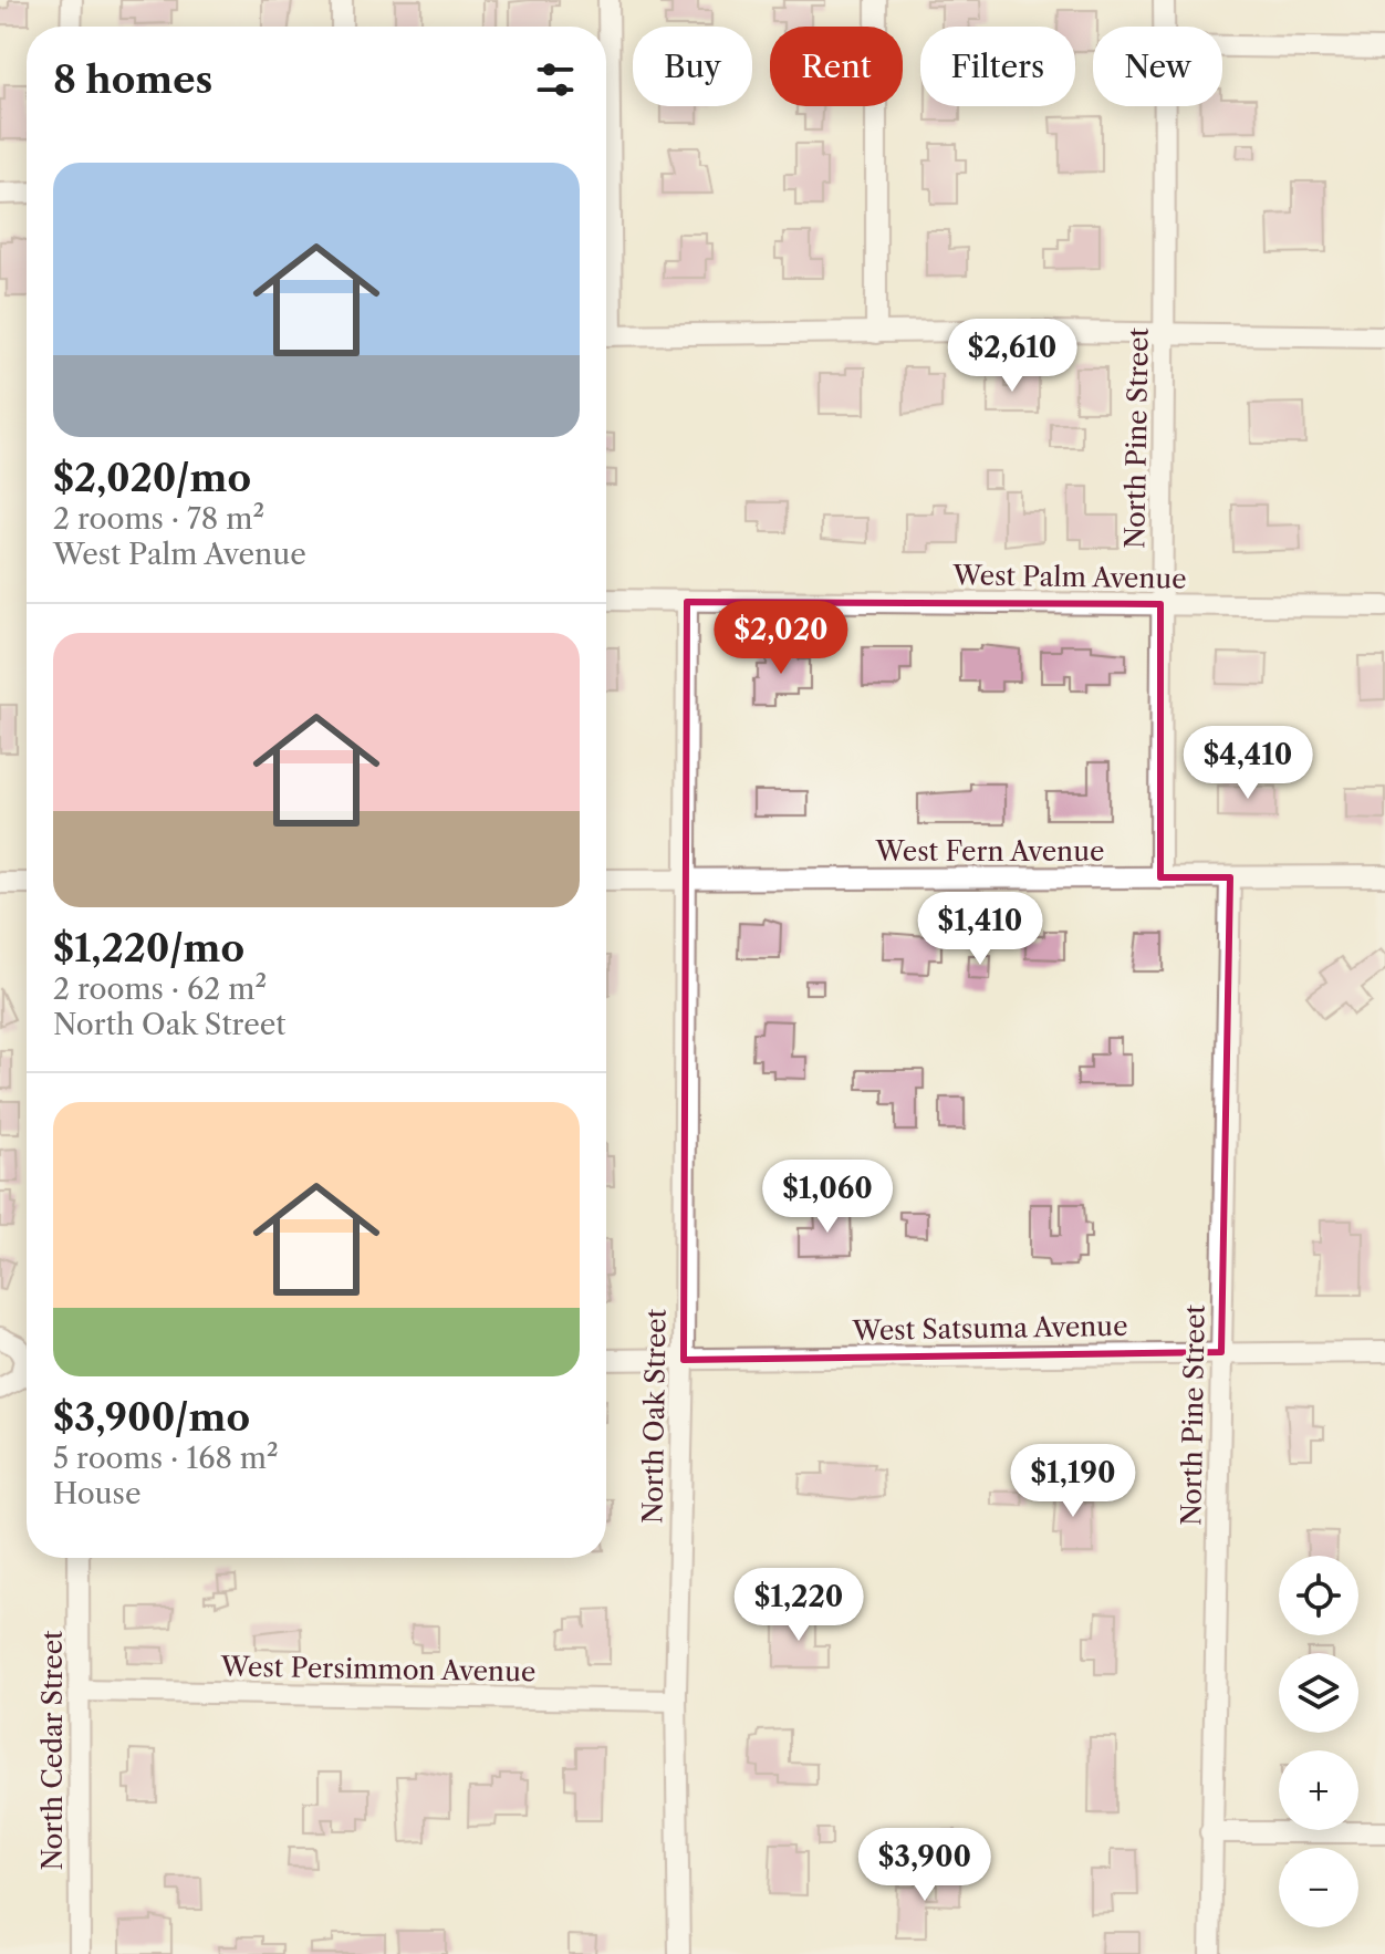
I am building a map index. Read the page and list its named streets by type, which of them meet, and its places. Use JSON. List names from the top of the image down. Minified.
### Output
{"streets":{"street":["North Pine Street","West Palm Avenue","West Fern Avenue","West Satsuma Avenue","North Oak Street","West Persimmon Avenue","North Cedar Street"]},"crossings":[["North Pine Street","West Palm Avenue"],["North Pine Street","West Fern Avenue"],["North Pine Street","West Satsuma Avenue"],["West Palm Avenue","North Oak Street"],["West Fern Avenue","North Oak Street"],["West Satsuma Avenue","North Oak Street"],["North Oak Street","West Persimmon Avenue"],["West Persimmon Avenue","North Cedar Street"]],"page":{"chip":["Buy","Rent","Filters","New"],"heading":"8 homes","list":[{"name":"$2,020/mo","note":"2 rooms · 78 m² · West Palm Avenue"},{"name":"$1,220/mo","note":"2 rooms · 62 m² · North Oak Street"},{"name":"$3,900/mo","note":"5 rooms · 168 m² · House"}],"price":["$2,610","$2,020","$4,410","$1,410","$1,060","$1,190","$1,220","$3,900"],"map_buttons":["+","−"]}}
